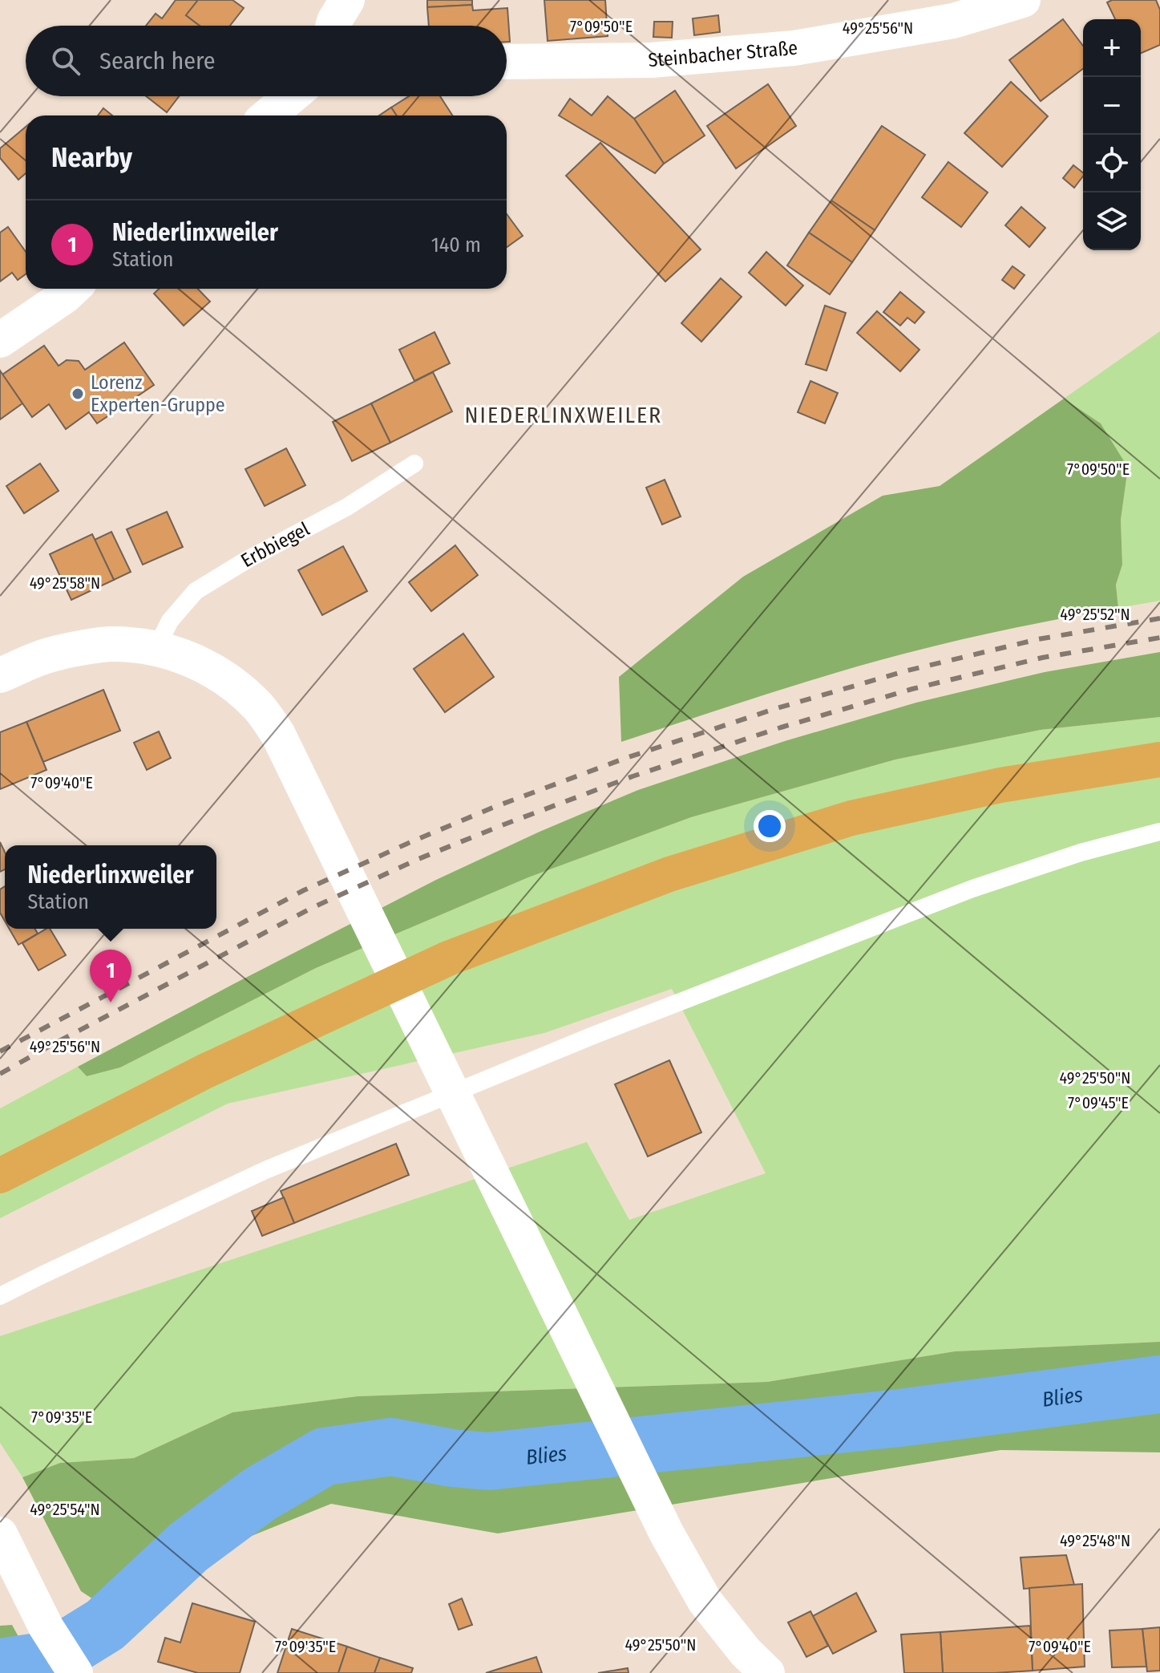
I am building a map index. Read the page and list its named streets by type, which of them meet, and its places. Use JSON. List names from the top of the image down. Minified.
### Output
{"streets":{"main road":["Steinbacher Straße"],"lane":["Erbbiegel"]},"districts":["NIEDERLINXWEILER"],"water":["Blies"],"places":["Lorenz Experten-Gruppe"],"page":{"map_buttons":["+","−"],"search":"Search here","heading":"Nearby","list":[{"mark":"1","name":"Niederlinxweiler","note":"Station","value":"140 m"}],"popup":["Niederlinxweiler","Station"],"pins":"1"},"coordinates":["7°09'50\"E","49°25'56\"N","49°25'58\"N","49°25'52\"N","7°09'40\"E","49°25'50\"N","7°09'45\"E","7°09'35\"E","49°25'54\"N","49°25'48\"N"]}
